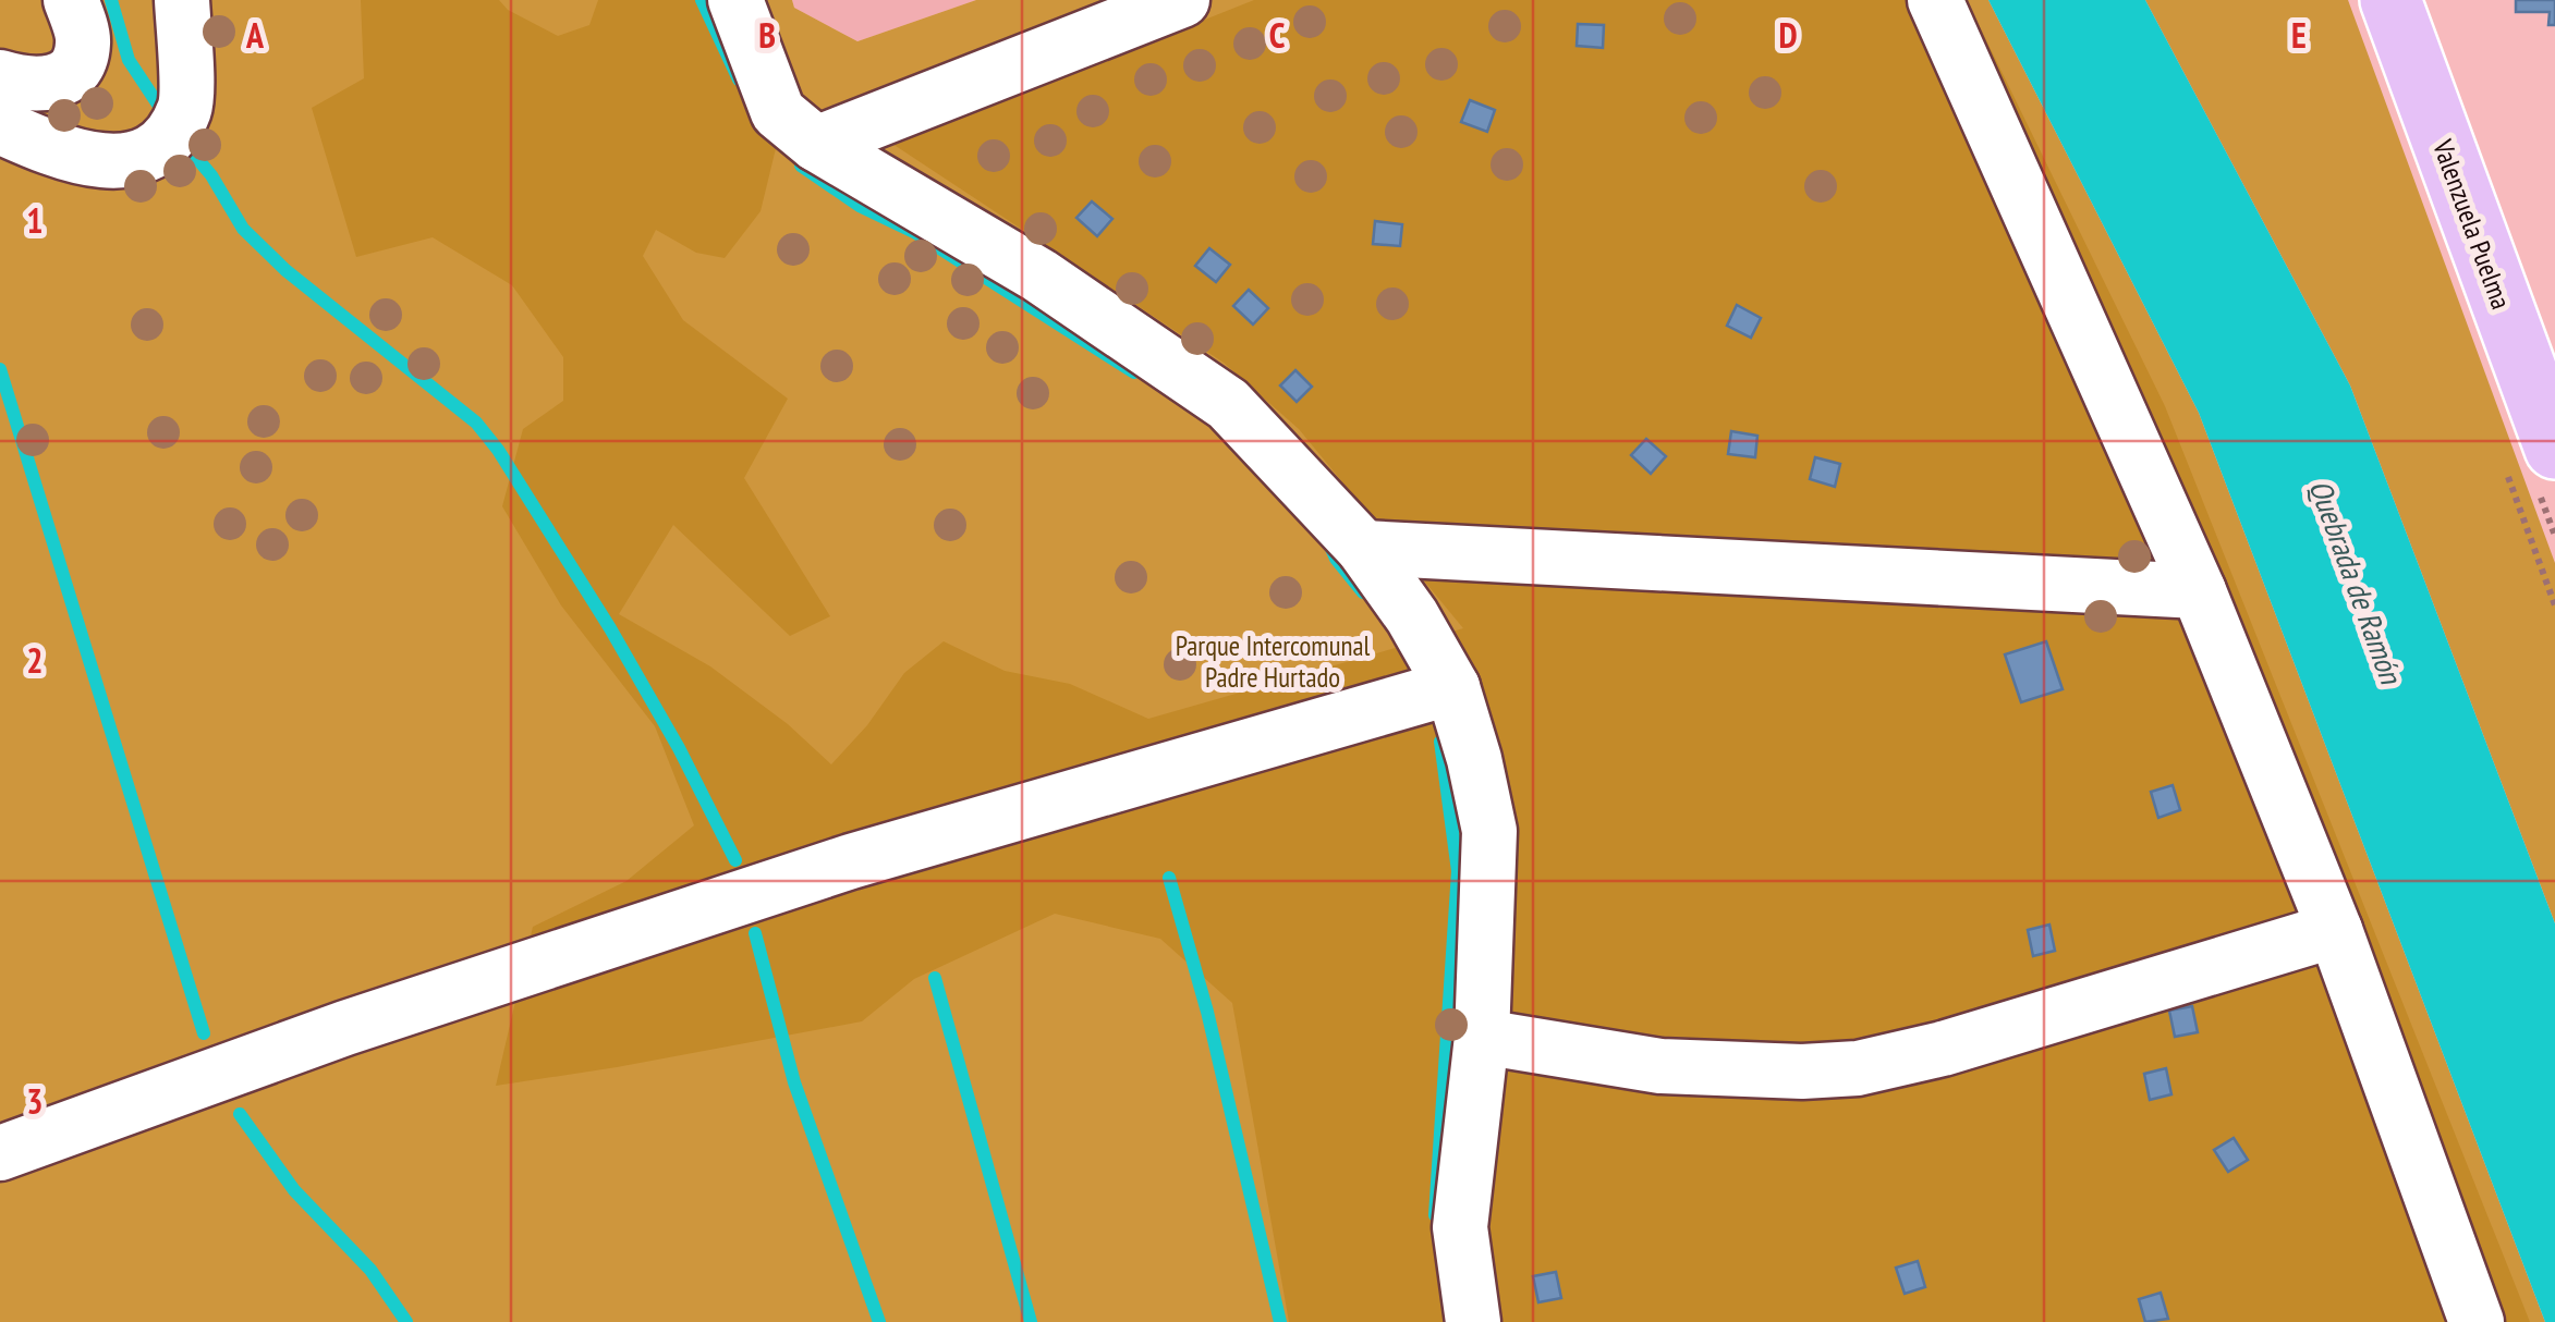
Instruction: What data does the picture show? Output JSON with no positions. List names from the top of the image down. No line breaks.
{"streets":{"main road":["Valenzuela Puelma"]},"water":["Quebrada de Ramón"],"parks":["Parque Intercomunal Padre Hurtado"],"grid":{"columns":["A","B","C","D","E"],"rows":["1","2","3"]}}
